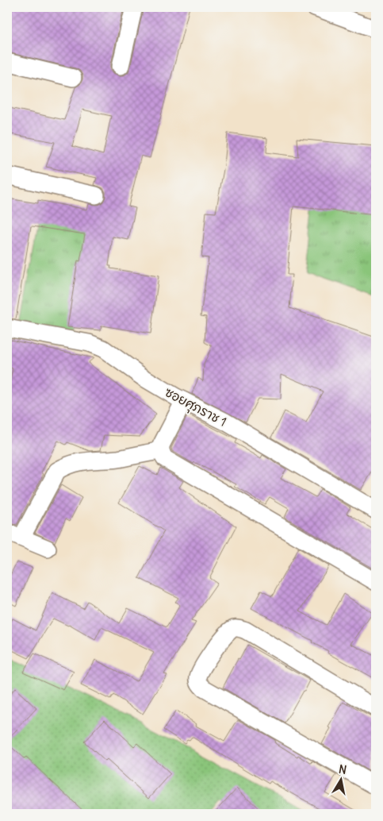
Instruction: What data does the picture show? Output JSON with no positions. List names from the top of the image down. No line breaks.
{"streets":{"street":["ซอยศุภราช 1"]},"north":"top"}
